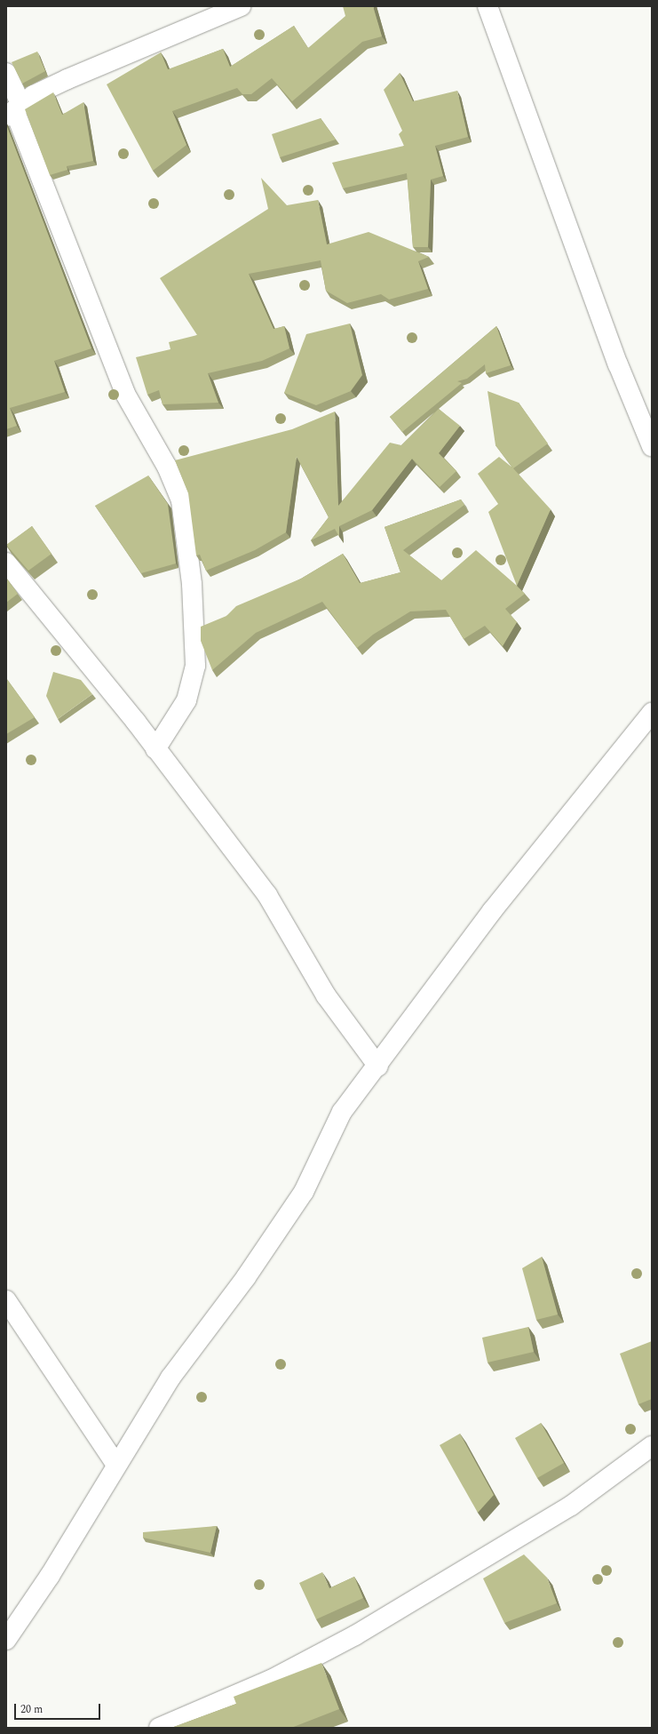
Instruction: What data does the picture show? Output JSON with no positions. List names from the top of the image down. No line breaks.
{"scale_bar":"20 m"}
